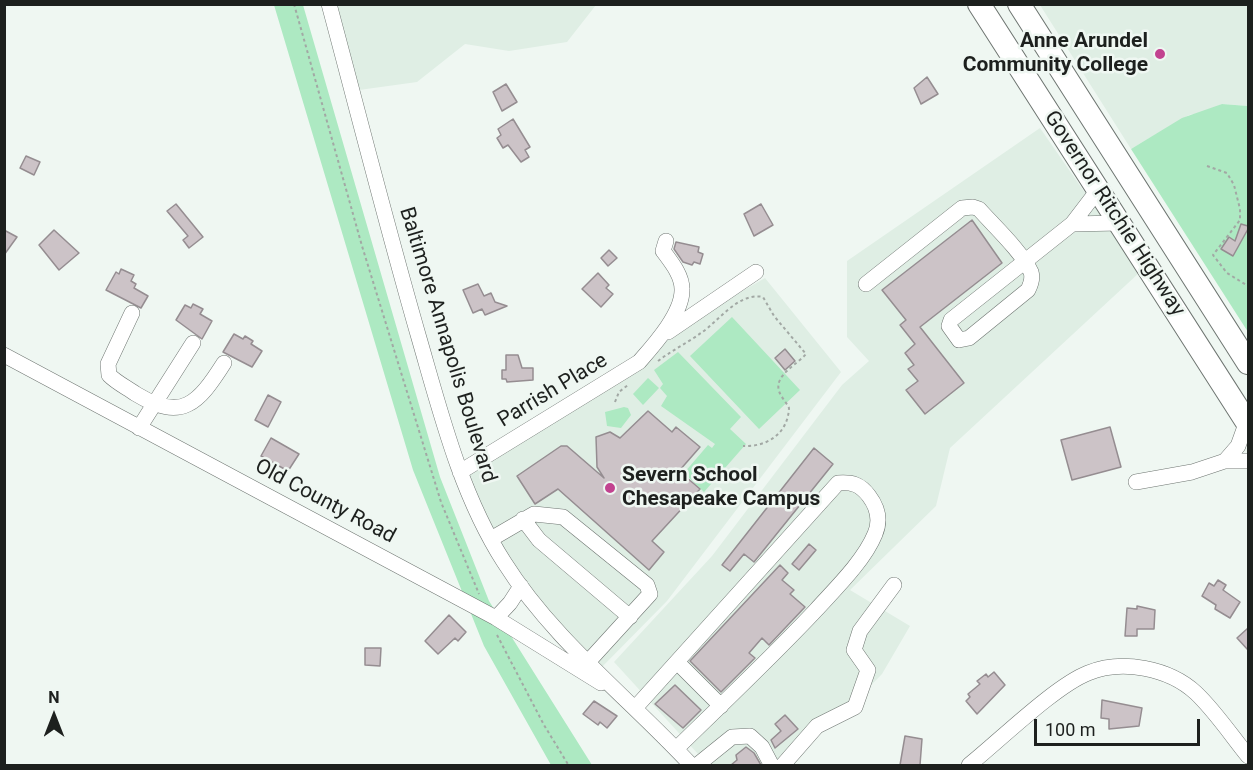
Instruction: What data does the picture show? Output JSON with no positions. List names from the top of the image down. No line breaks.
{"streets":{"highway":["Governor Ritchie Highway"],"street":["Baltimore Annapolis Boulevard","Parrish Place","Old County Road"]},"crossings":[["Baltimore Annapolis Boulevard","Parrish Place"],["Baltimore Annapolis Boulevard","Old County Road"]],"places":["Anne Arundel Community College","Severn School Chesapeake Campus"],"scale_bar":"100 m","north":"top"}
